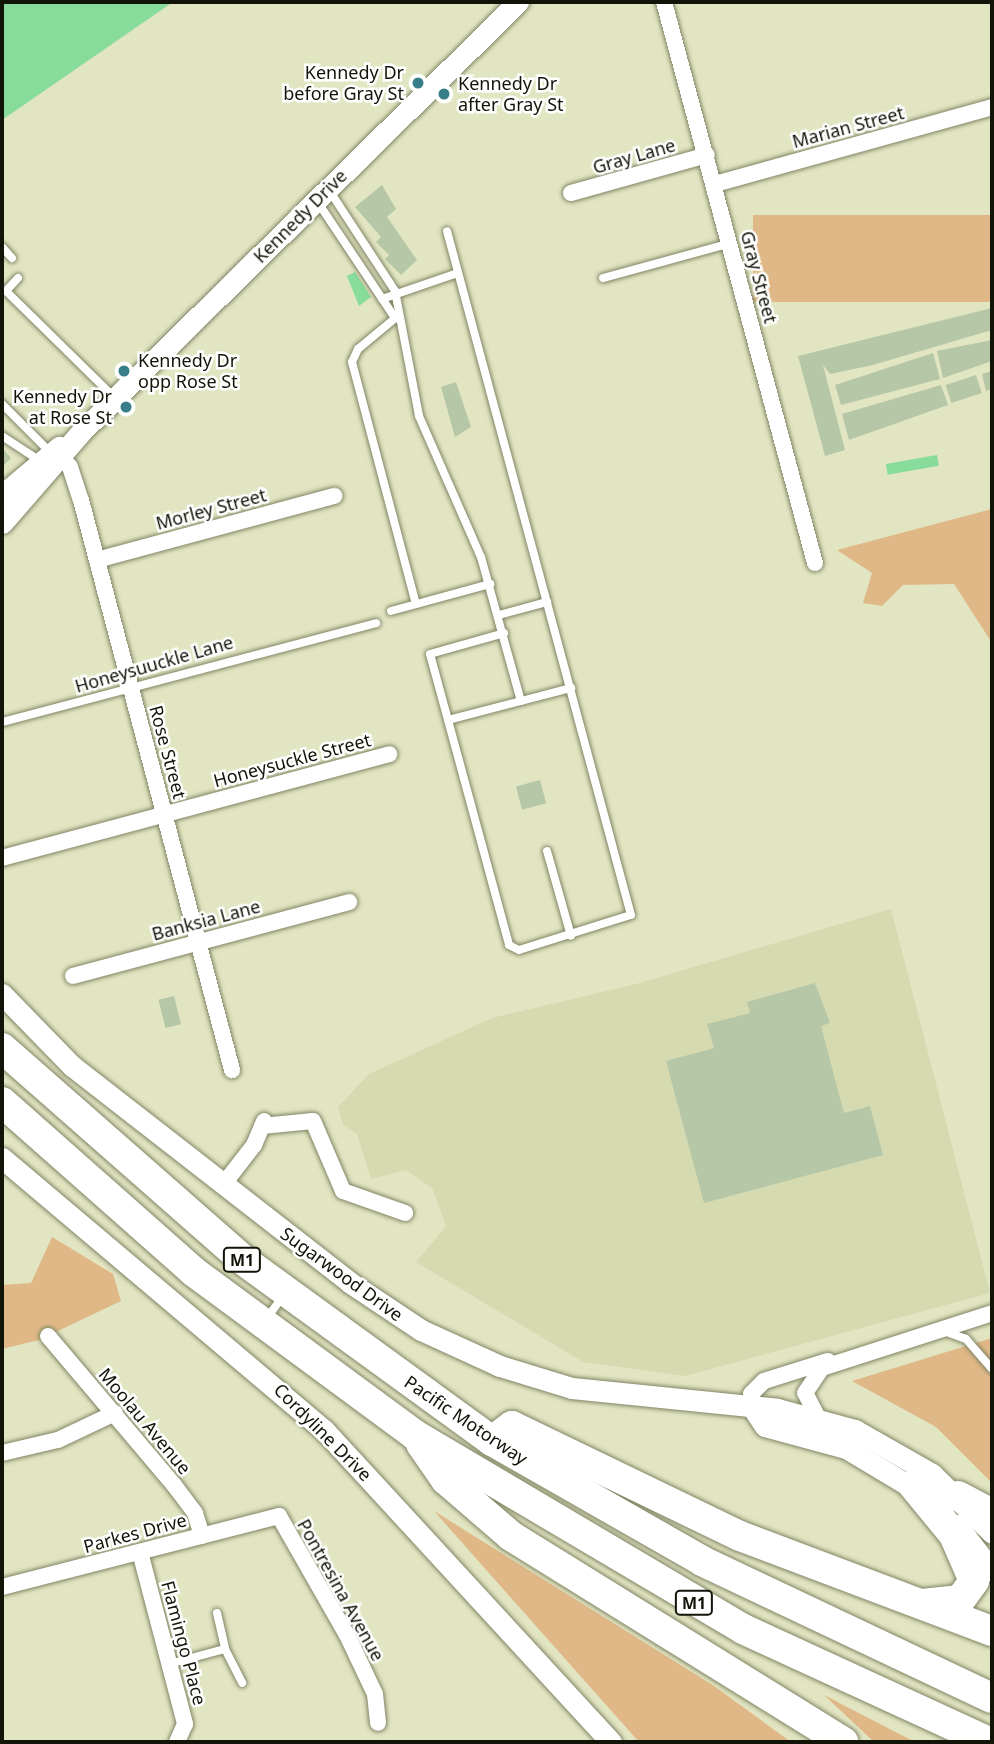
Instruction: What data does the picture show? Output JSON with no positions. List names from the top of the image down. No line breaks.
{"streets":{"highway":["M1","Pacific Motorway"],"street":["Marian Street","Gray Lane","Kennedy Drive","Gray Street","Morley Street","Rose Street","Honeysuckle Street","Banksia Lane","Sugarwood Drive","Moolau Avenue","Cordyline Drive","Parkes Drive","Pontresina Avenue","Flamingo Place"],"lane":["Honeysuuckle Lane"]},"crossings":[["Marian Street","Gray Street"],["Gray Lane","Gray Street"],["Kennedy Drive","Rose Street"],["Morley Street","Rose Street"],["Honeysuuckle Lane","Rose Street"],["Rose Street","Honeysuckle Street"],["Rose Street","Banksia Lane"],["Moolau Avenue","Parkes Drive"],["Parkes Drive","Pontresina Avenue"],["Parkes Drive","Flamingo Place"]],"places":["Kennedy Dr before Gray St","Kennedy Dr after Gray St","Kennedy Dr opp Rose St","Kennedy Dr at Rose St"]}
